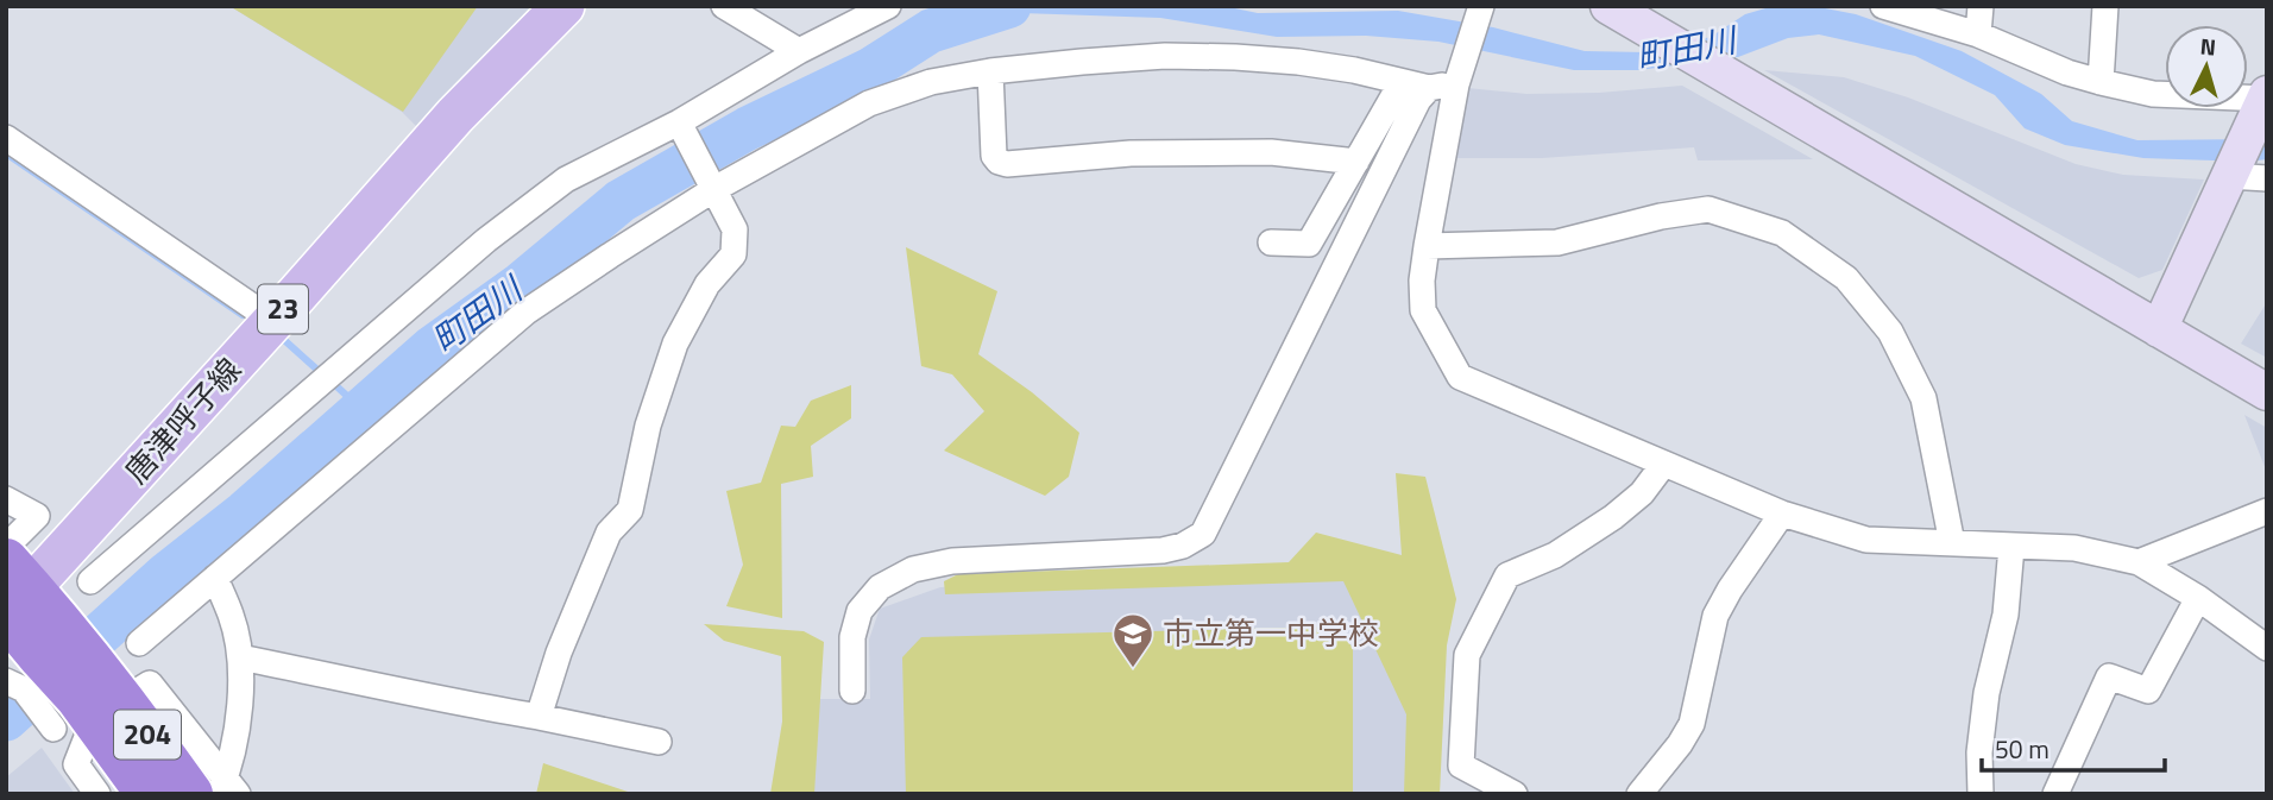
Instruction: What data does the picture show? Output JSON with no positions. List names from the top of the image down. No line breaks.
{"streets":{"highway":["204"],"main road":["23","唐津呼子線"]},"crossings":[["唐津呼子線","204"]],"water":["町田川"],"places":{"school or university":["市立第一中学校"]},"scale_bar":"50 m","north":"top"}
